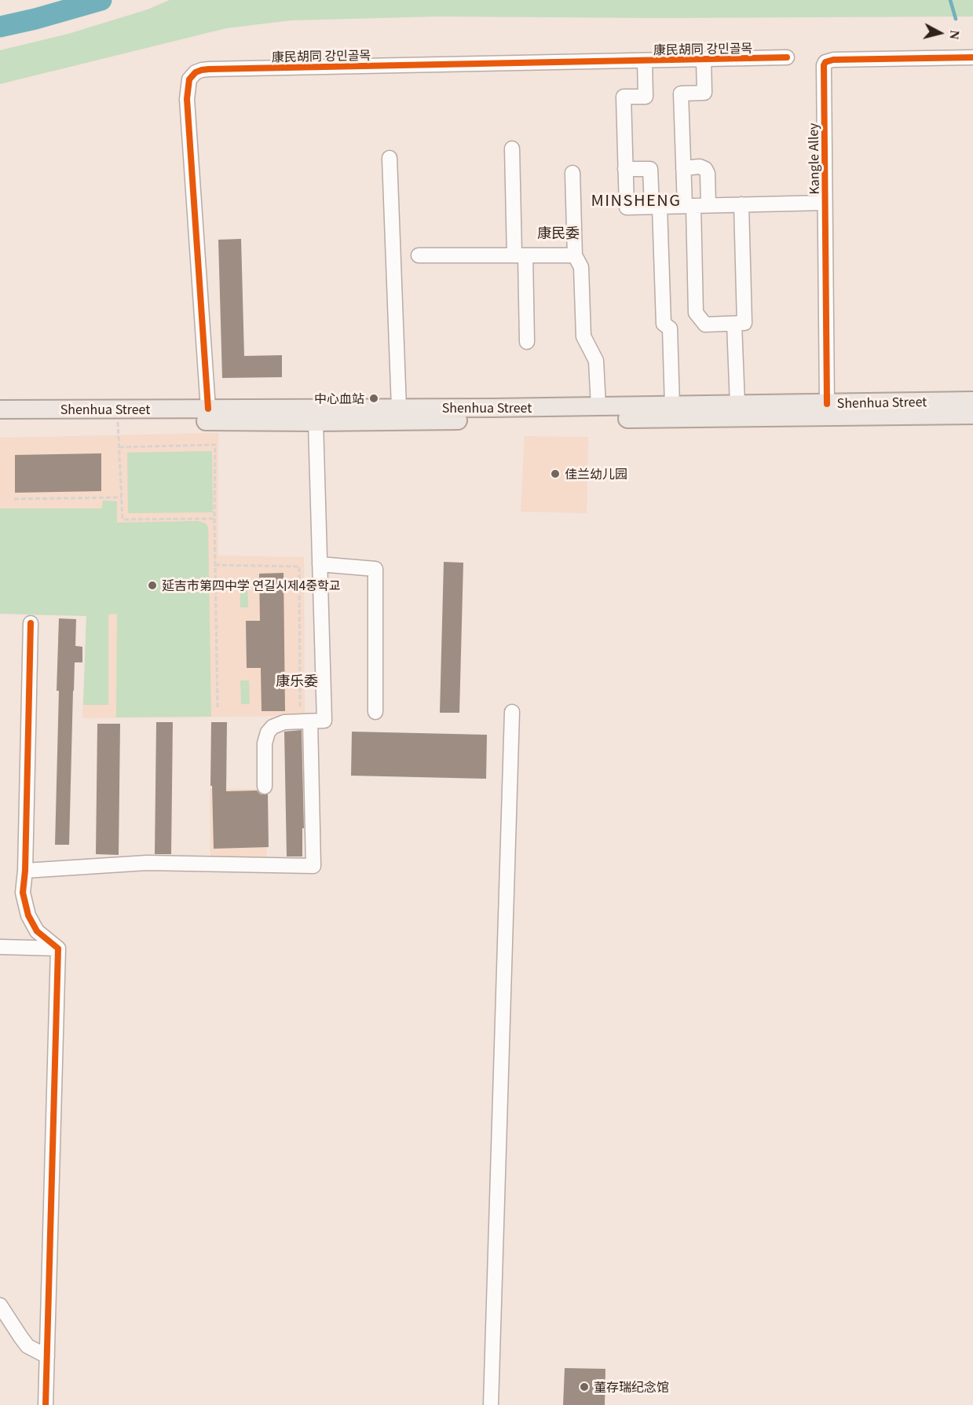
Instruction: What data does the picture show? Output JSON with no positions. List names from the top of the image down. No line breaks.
{"streets":{"main road":["Shenhua Street"],"street":["康民胡同 강민골목","Kangle Alley"]},"crossings":[["康民胡同 강민골목","Shenhua Street"],["Kangle Alley","Shenhua Street"]],"districts":["MINSHENG","康民委","康乐委"],"places":["中心血站","佳兰幼儿园","延吉市第四中学 연길시제4중학교","董存瑞纪念馆"],"north":"right"}
